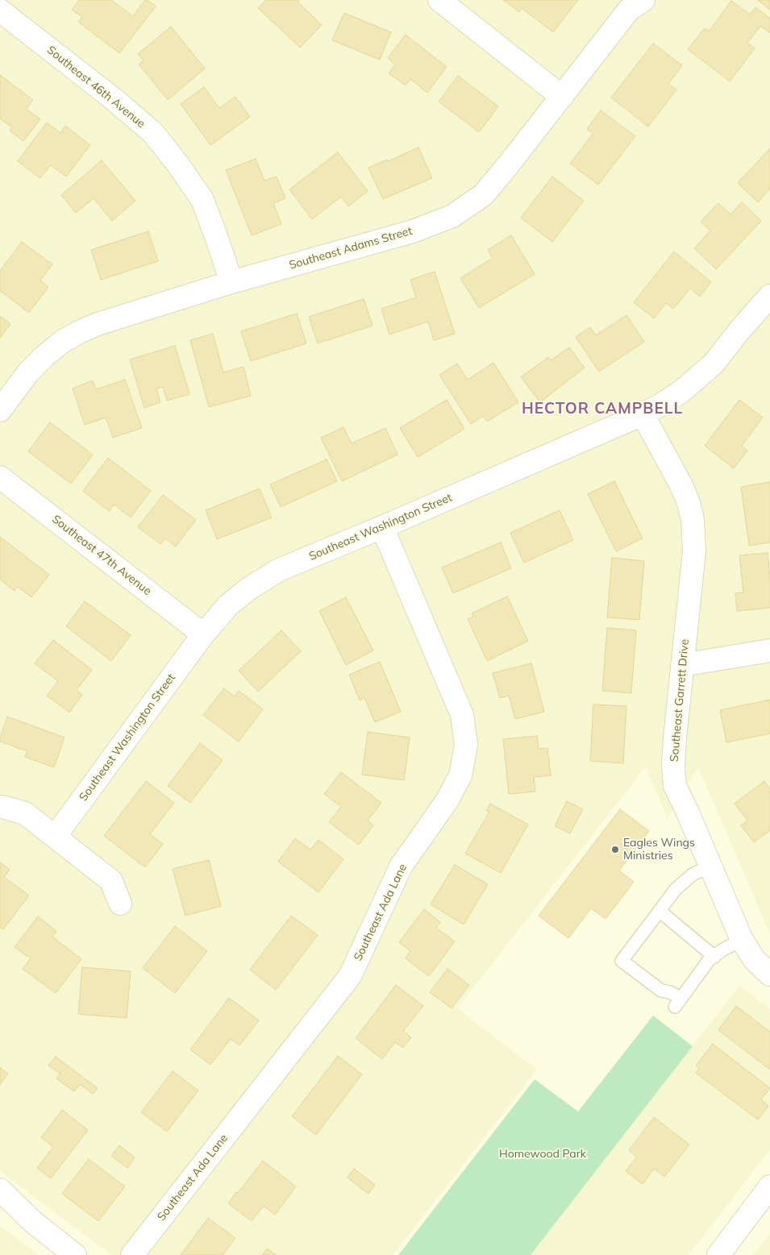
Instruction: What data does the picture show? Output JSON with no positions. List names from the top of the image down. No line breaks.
{"streets":{"street":["Southeast 46th Avenue","Southeast Adams Street","Southeast Washington Street","Southeast 47th Avenue","Southeast Garrett Drive","Southeast Ada Lane"]},"crossings":[["Southeast 46th Avenue","Southeast Adams Street"],["Southeast Washington Street","Southeast 47th Avenue"],["Southeast Washington Street","Southeast Garrett Drive"],["Southeast Washington Street","Southeast Ada Lane"]],"districts":["HECTOR CAMPBELL"],"parks":["Homewood Park"],"places":["Eagles Wings Ministries"]}
